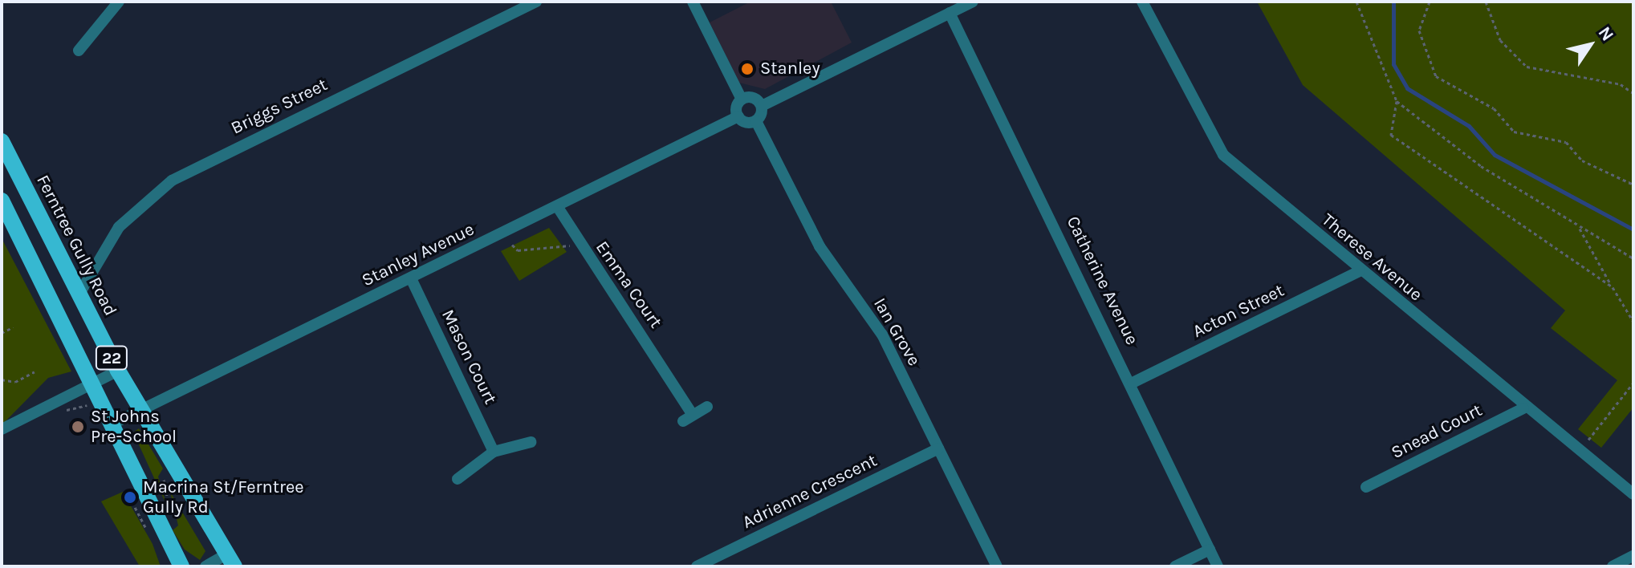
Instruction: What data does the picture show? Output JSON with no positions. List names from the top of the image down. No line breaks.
{"streets":{"main road":["Ferntree Gully Road","22"],"street":["Briggs Street","Stanley Avenue","Therese Avenue","Catherine Avenue","Emma Court","Acton Street","Ian Grove","Mason Court","Snead Court","Adrienne Crescent"]},"crossings":[["Briggs Street","Ferntree Gully Road"],["Ferntree Gully Road","Stanley Avenue"],["Stanley Avenue","Emma Court"],["Stanley Avenue","Mason Court"],["Stanley Avenue","22"],["Therese Avenue","Acton Street"],["Therese Avenue","Snead Court"],["Catherine Avenue","Acton Street"],["Ian Grove","Adrienne Crescent"]],"places":["Stanley","St Johns Pre-School","Macrina St/Ferntree Gully Rd"],"north":"top right"}
